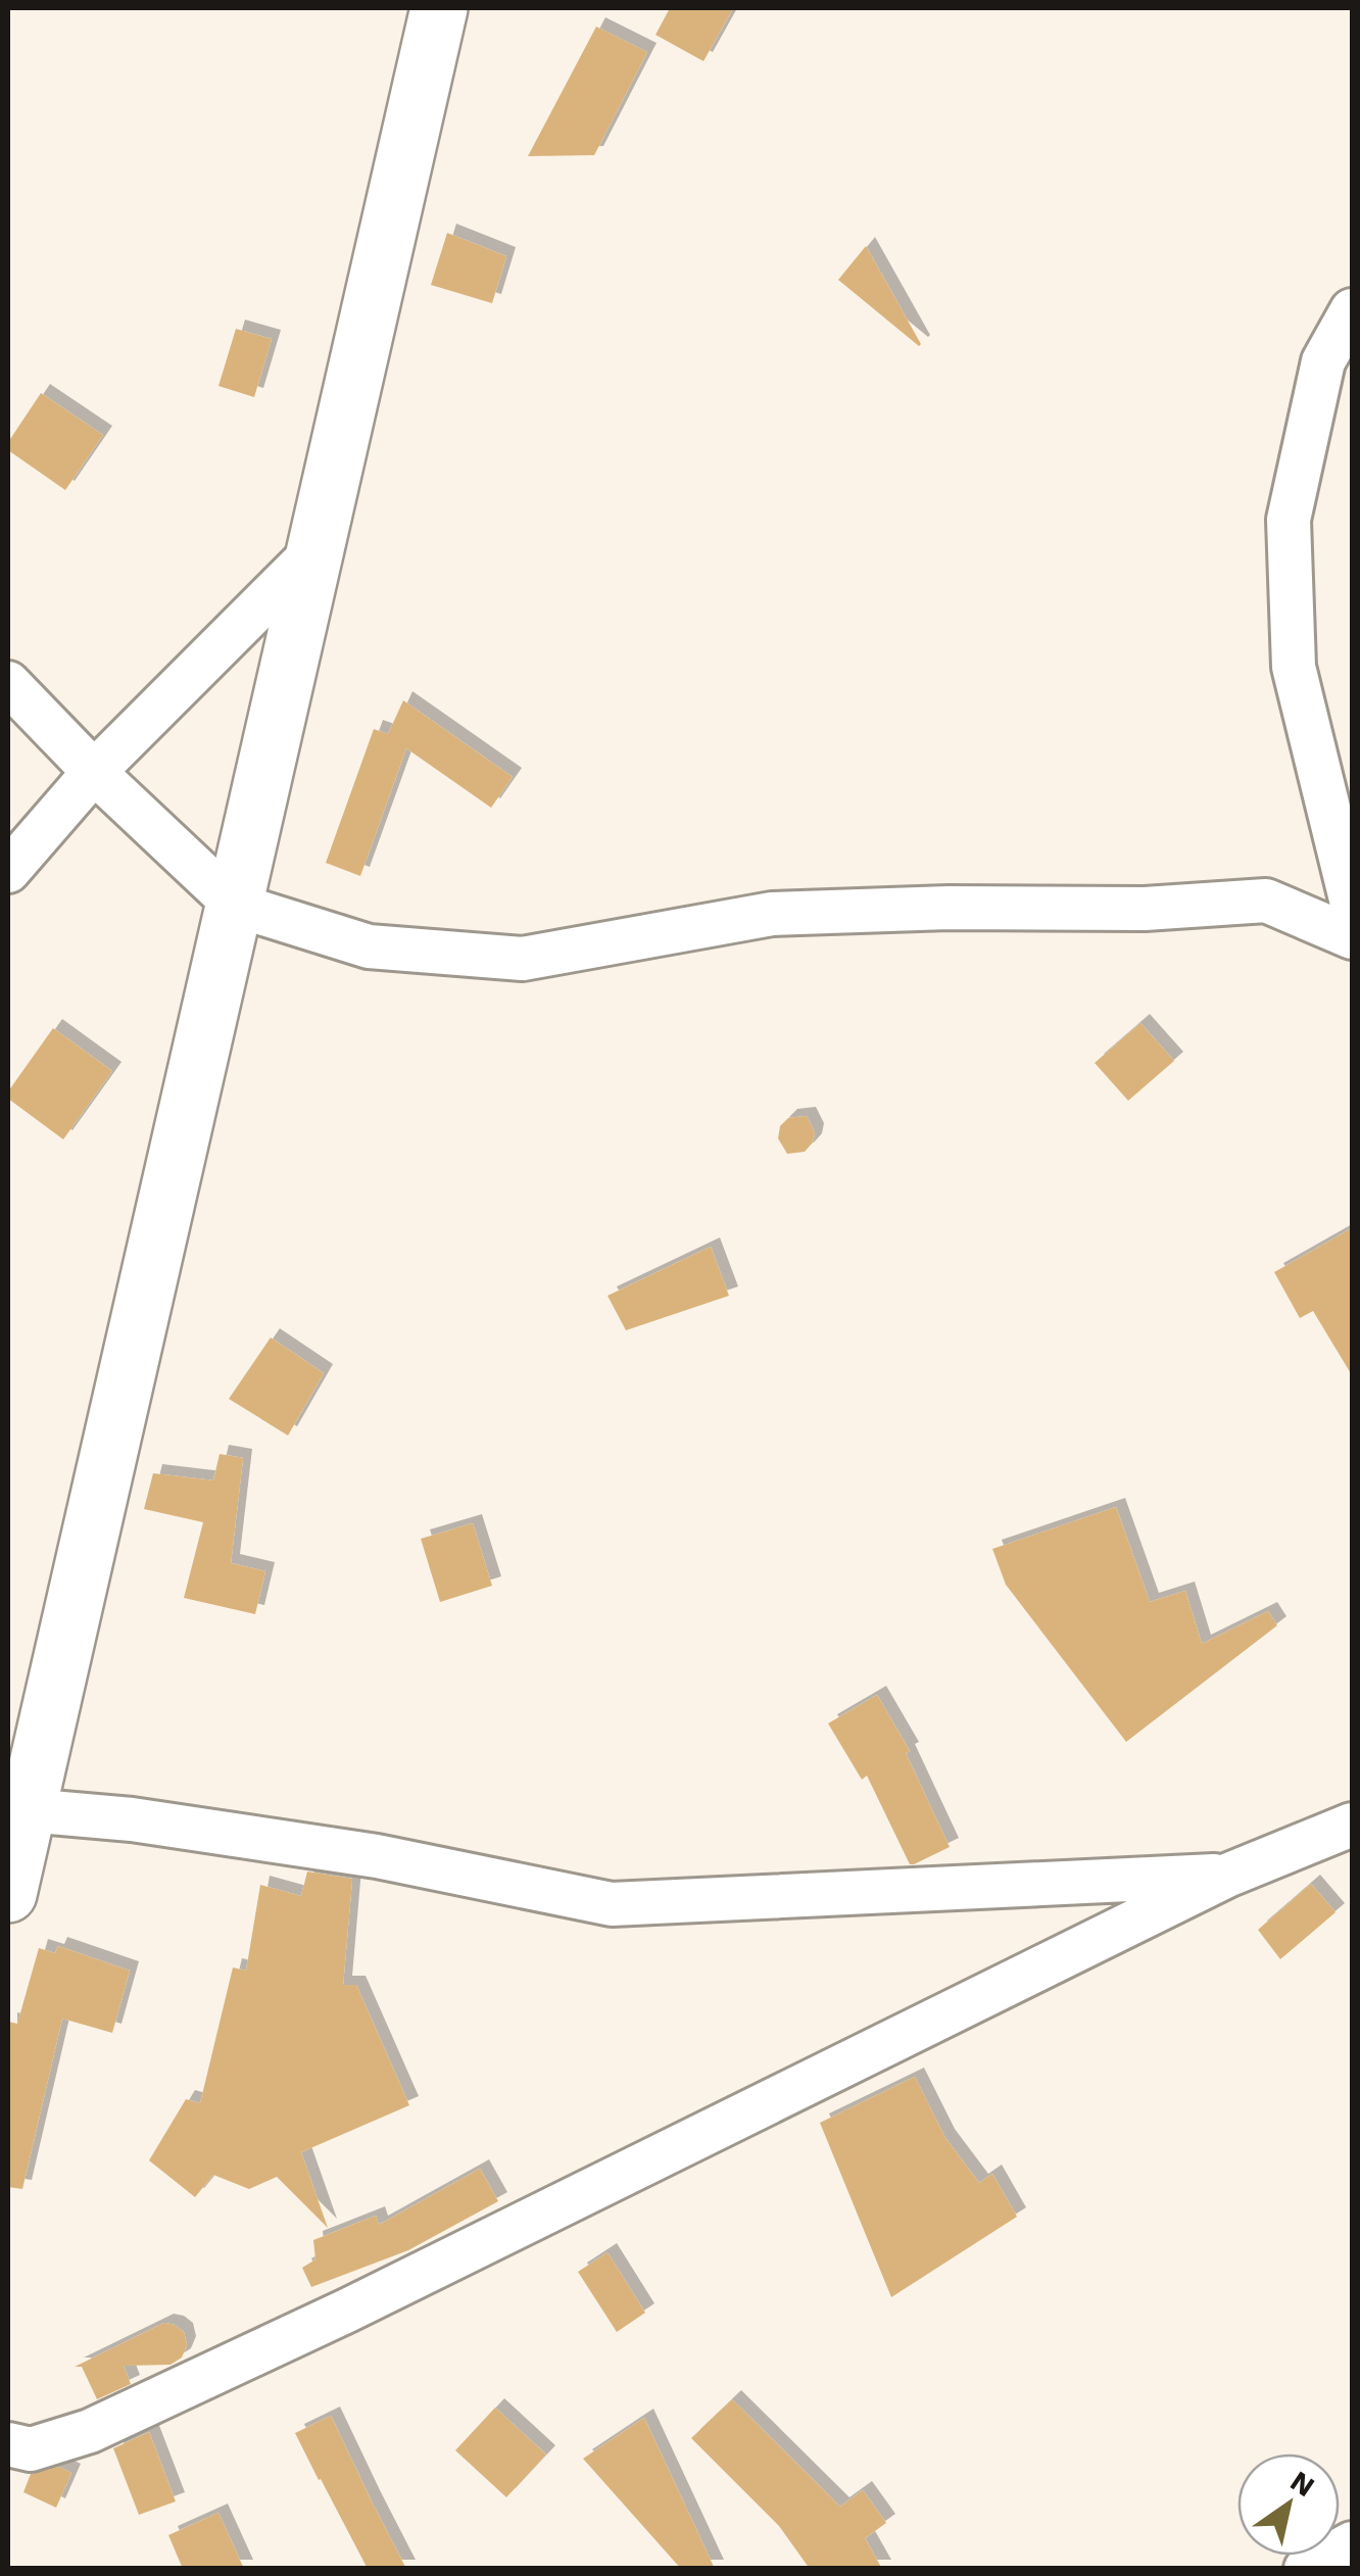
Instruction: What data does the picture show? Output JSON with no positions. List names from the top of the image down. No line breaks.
{"north":"top right"}
